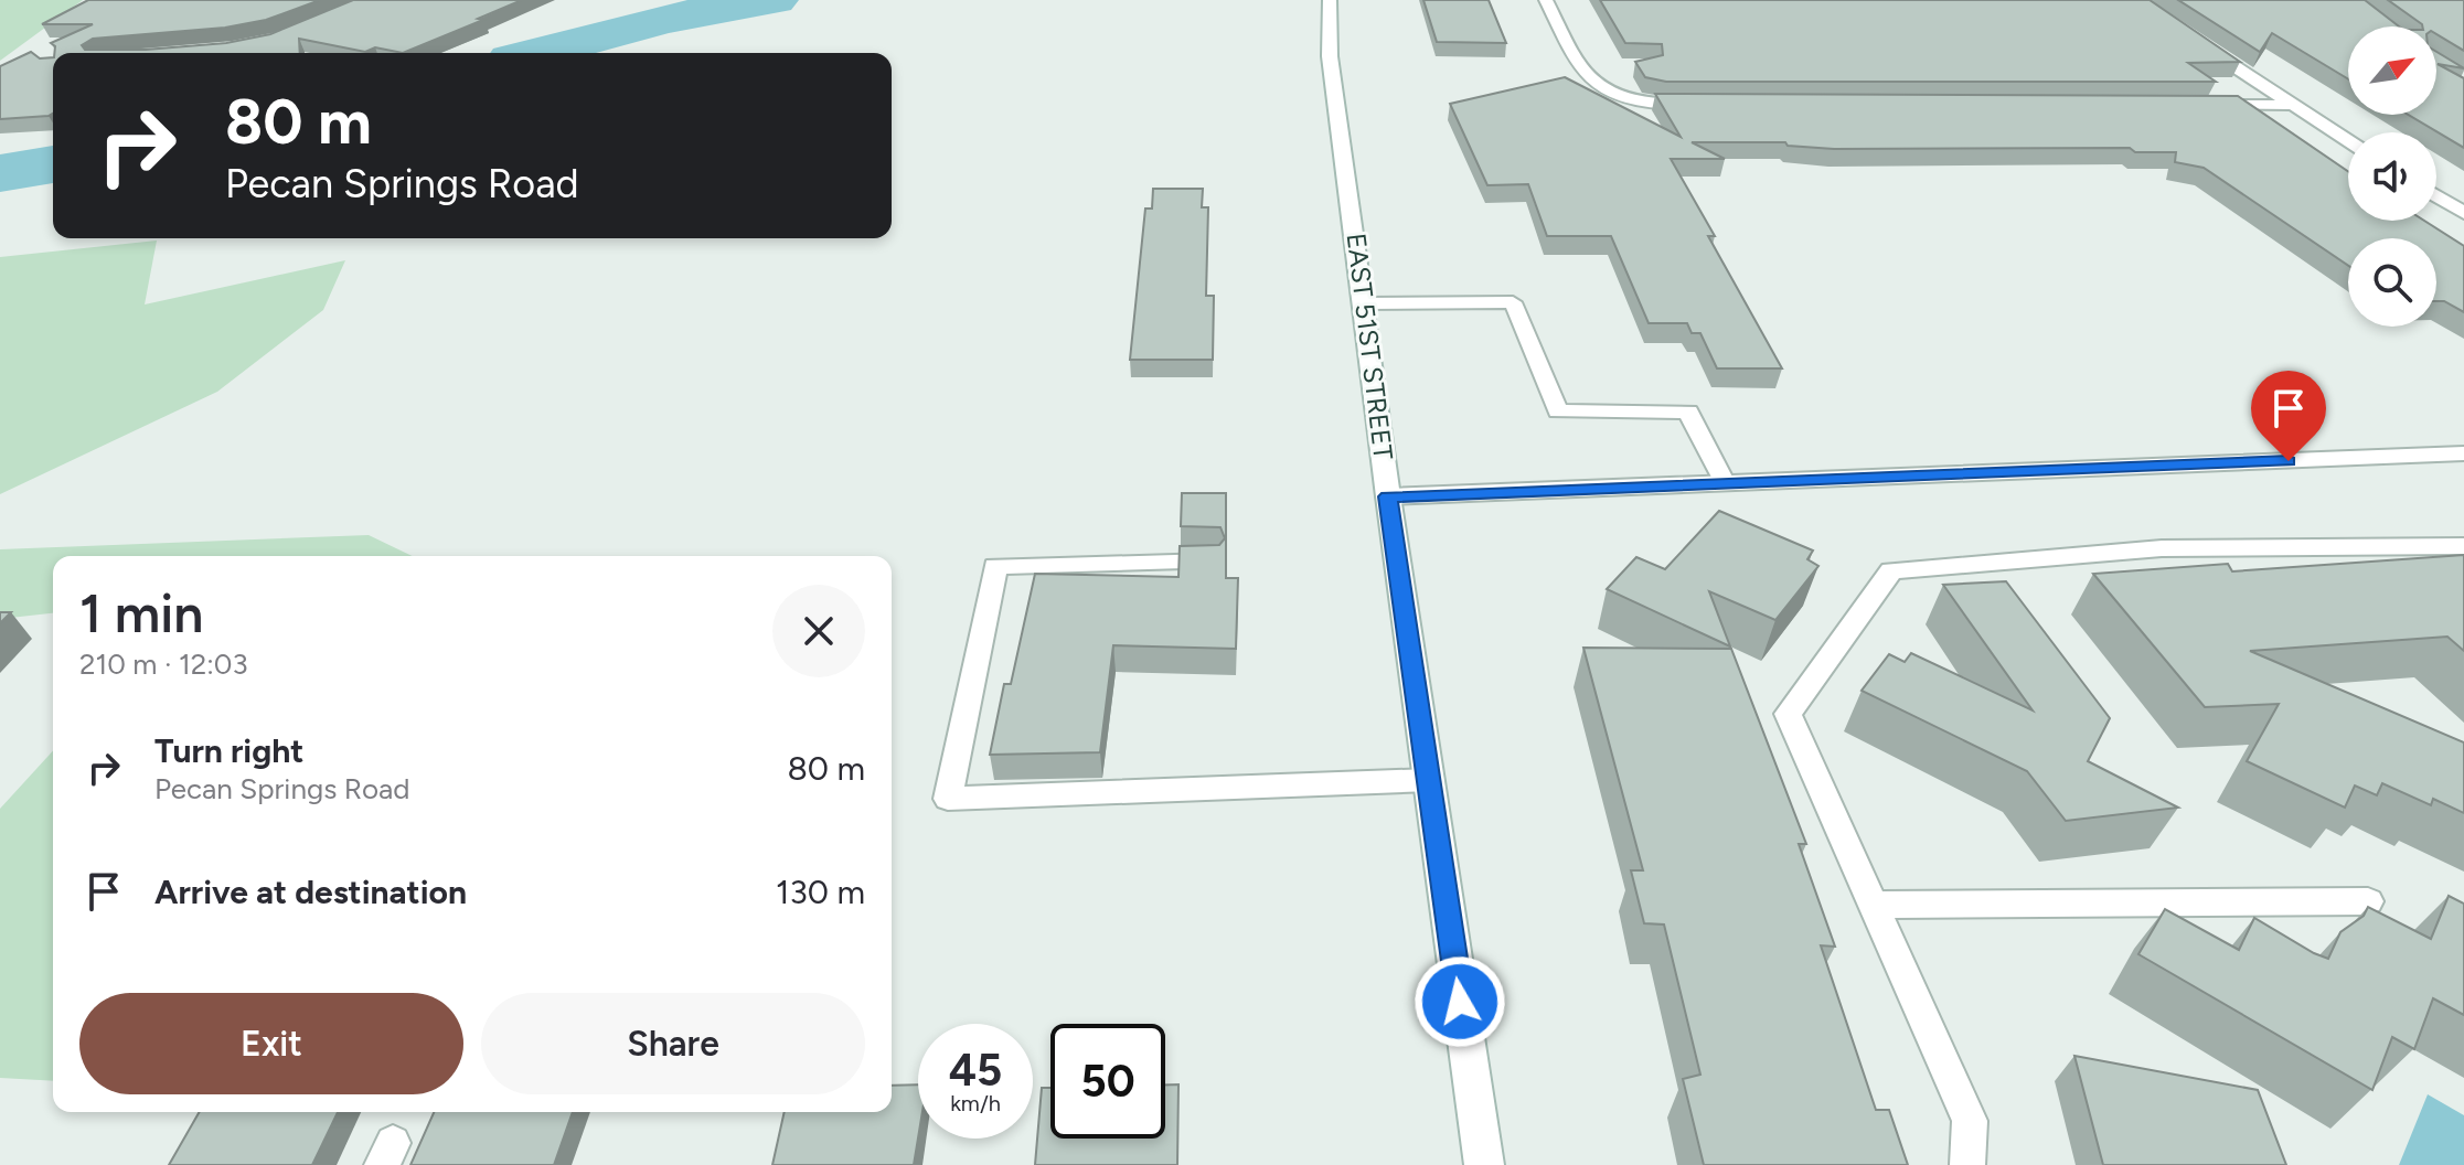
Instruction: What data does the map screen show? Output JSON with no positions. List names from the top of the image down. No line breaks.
{"streets":{"street":["EAST 51ST STREET"]},"north":"top right","page":{"turn":["80 m","Pecan Springs Road"],"heading":["1 min","210 m · 12:03"],"list":[{"name":"Turn right","note":"Pecan Springs Road","value":"80 m"},{"name":"Arrive at destination","value":"130 m"}],"buttons":["Exit","Share"],"speed":"45 km/h","limit":"50"}}
